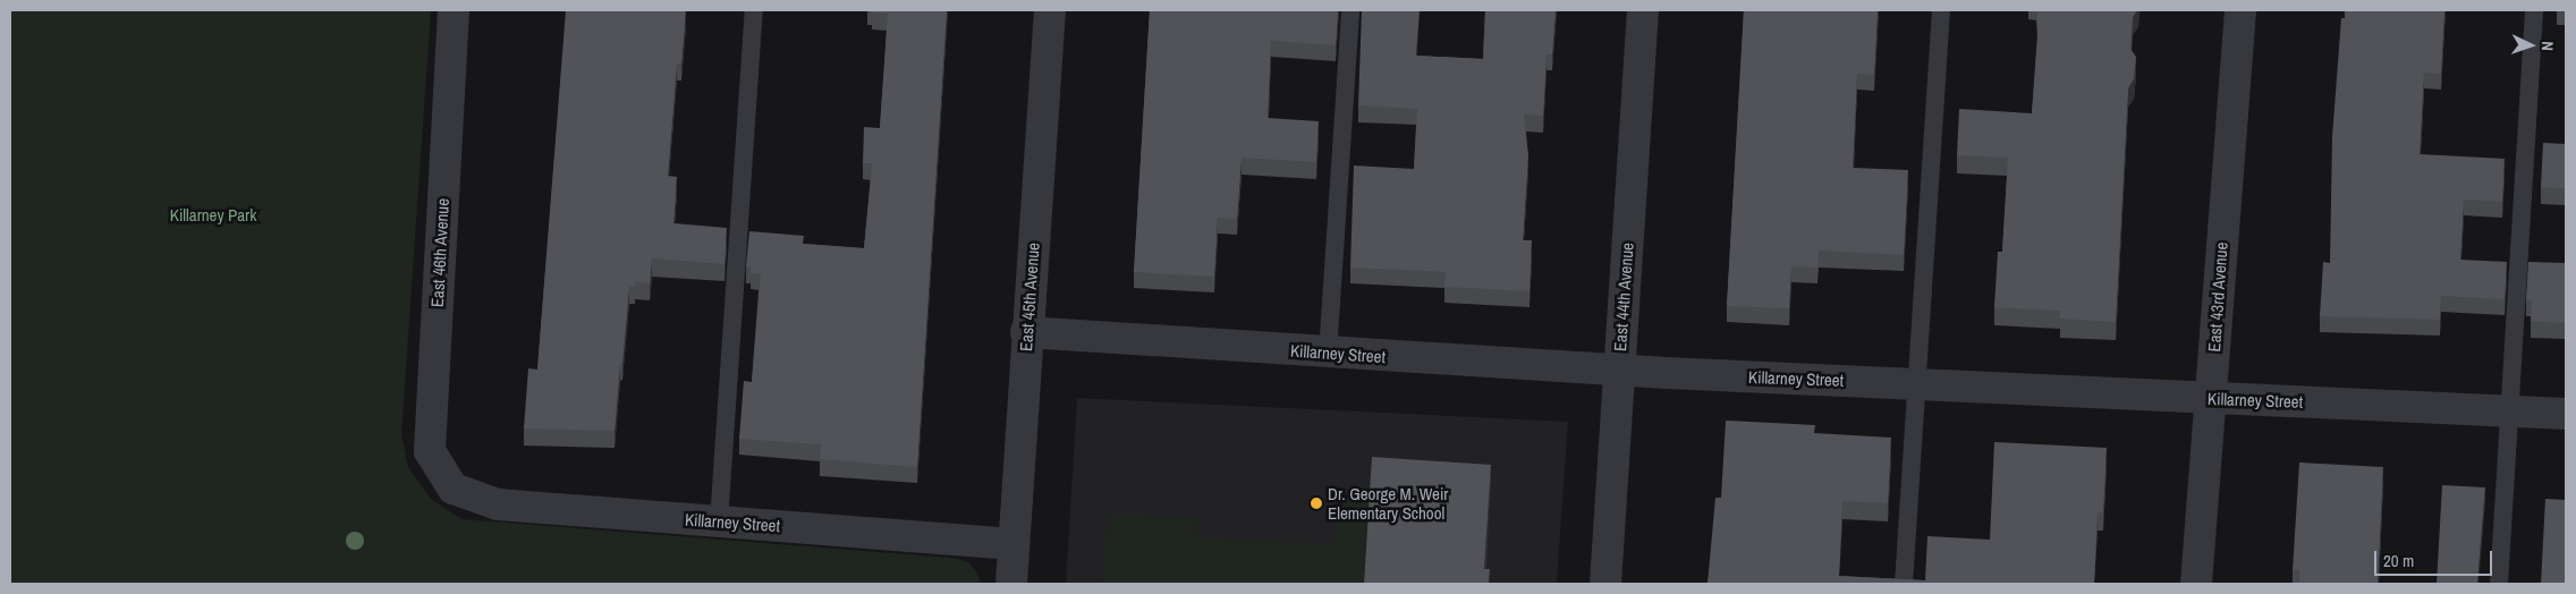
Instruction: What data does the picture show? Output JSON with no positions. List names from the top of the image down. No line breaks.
{"streets":{"street":["East 46th Avenue","East 45th Avenue","East 44th Avenue","East 43rd Avenue","Killarney Street"]},"crossings":[["East 46th Avenue","Killarney Street"],["East 45th Avenue","Killarney Street"],["East 44th Avenue","Killarney Street"],["East 43rd Avenue","Killarney Street"]],"parks":["Killarney Park"],"places":["Dr. George M. Weir Elementary School"],"scale_bar":"20 m","north":"right"}
